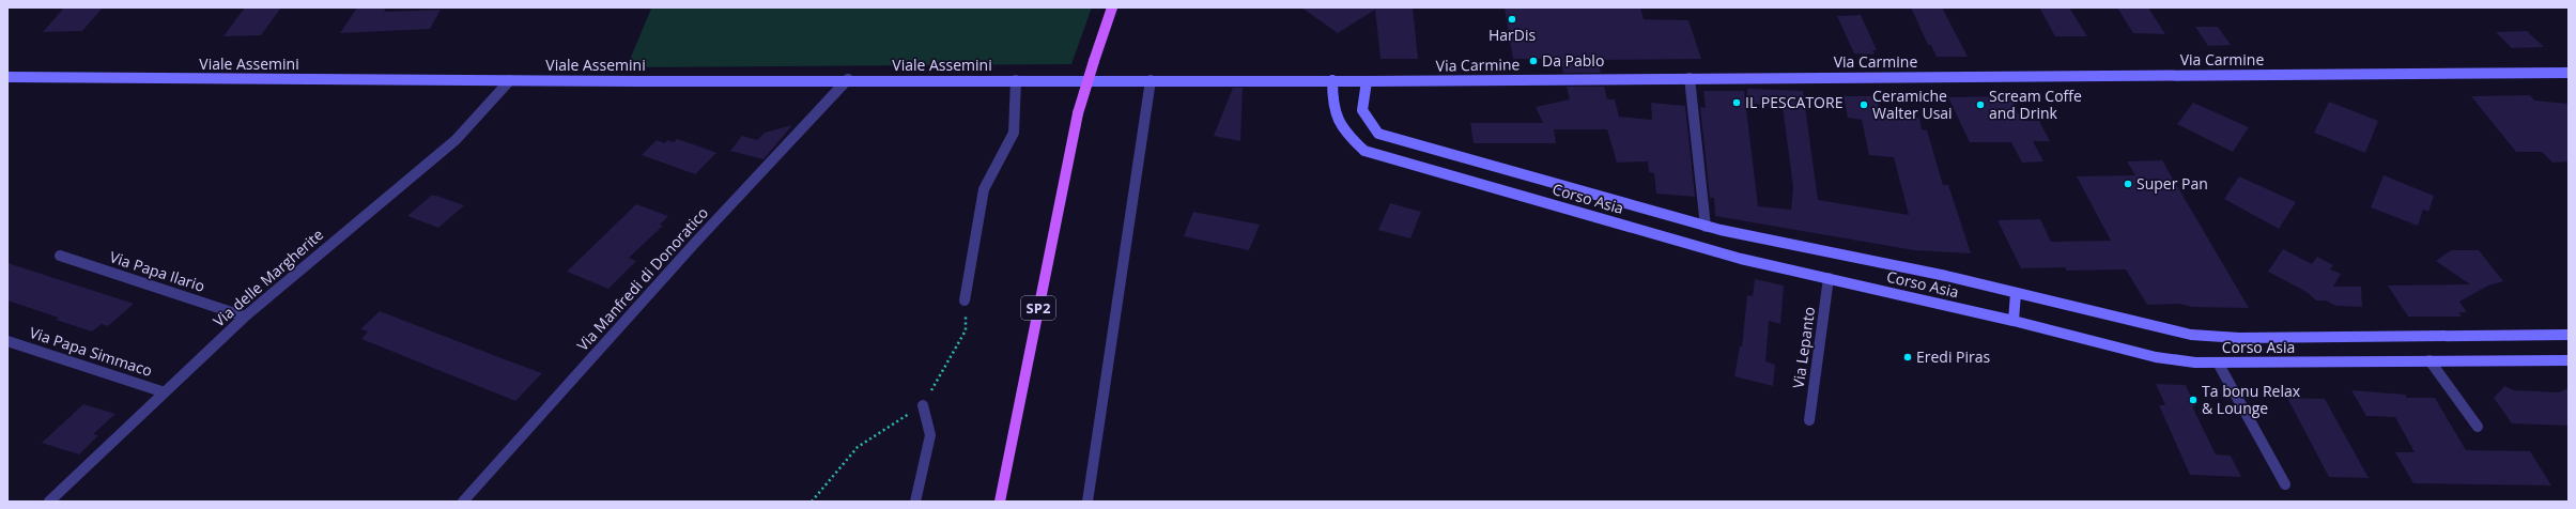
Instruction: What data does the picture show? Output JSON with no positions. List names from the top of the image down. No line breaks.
{"streets":{"main road":["Via Carmine","Viale Assemini","Corso Asia","SP2"],"street":["Via Papa Ilario","Via delle Margherite","Via Manfredi di Donoratico","Via Lepanto","Via Papa Simmaco"]},"crossings":[["Via Carmine","Viale Assemini"],["Via Carmine","Corso Asia"],["Viale Assemini","Via delle Margherite"],["Viale Assemini","Via Manfredi di Donoratico"],["Corso Asia","Via Lepanto"],["Via Papa Ilario","Via delle Margherite"],["Via delle Margherite","Via Papa Simmaco"]],"places":["HarDis","Da Pablo","IL PESCATORE","Ceramiche Walter Usai","Scream Coffe and Drink","Super Pan","Eredi Piras","Ta bonu Relax & Lounge"]}
